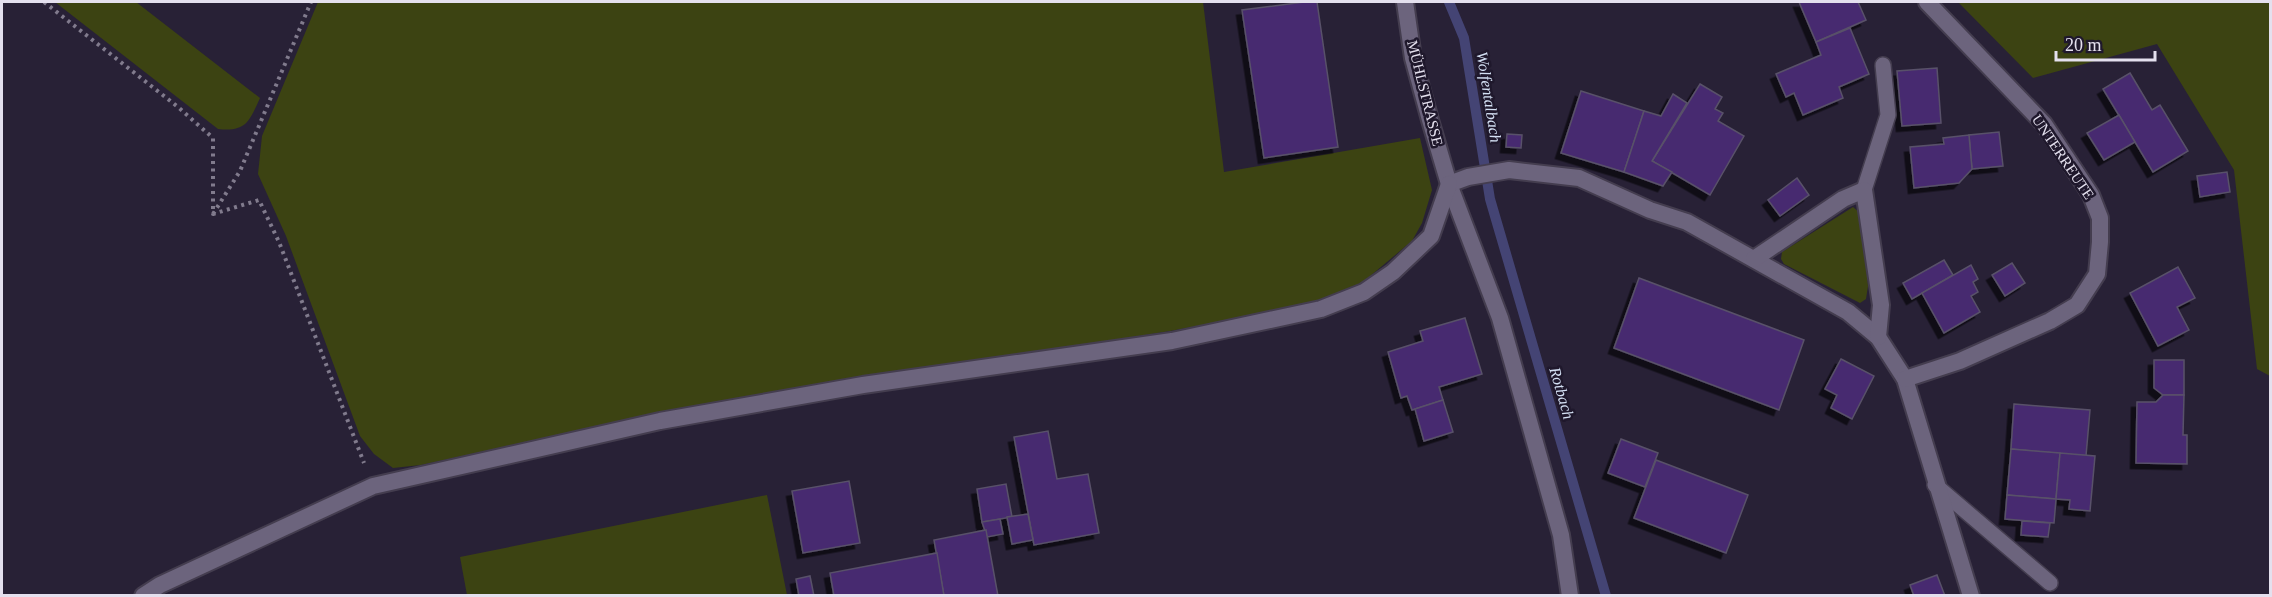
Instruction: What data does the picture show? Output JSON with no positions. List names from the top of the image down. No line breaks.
{"streets":{"street":["MÜHLSTRASSE","UNTERREUTE"]},"water":["Wolfentalbach","Rotbach"],"scale_bar":"20 m"}
